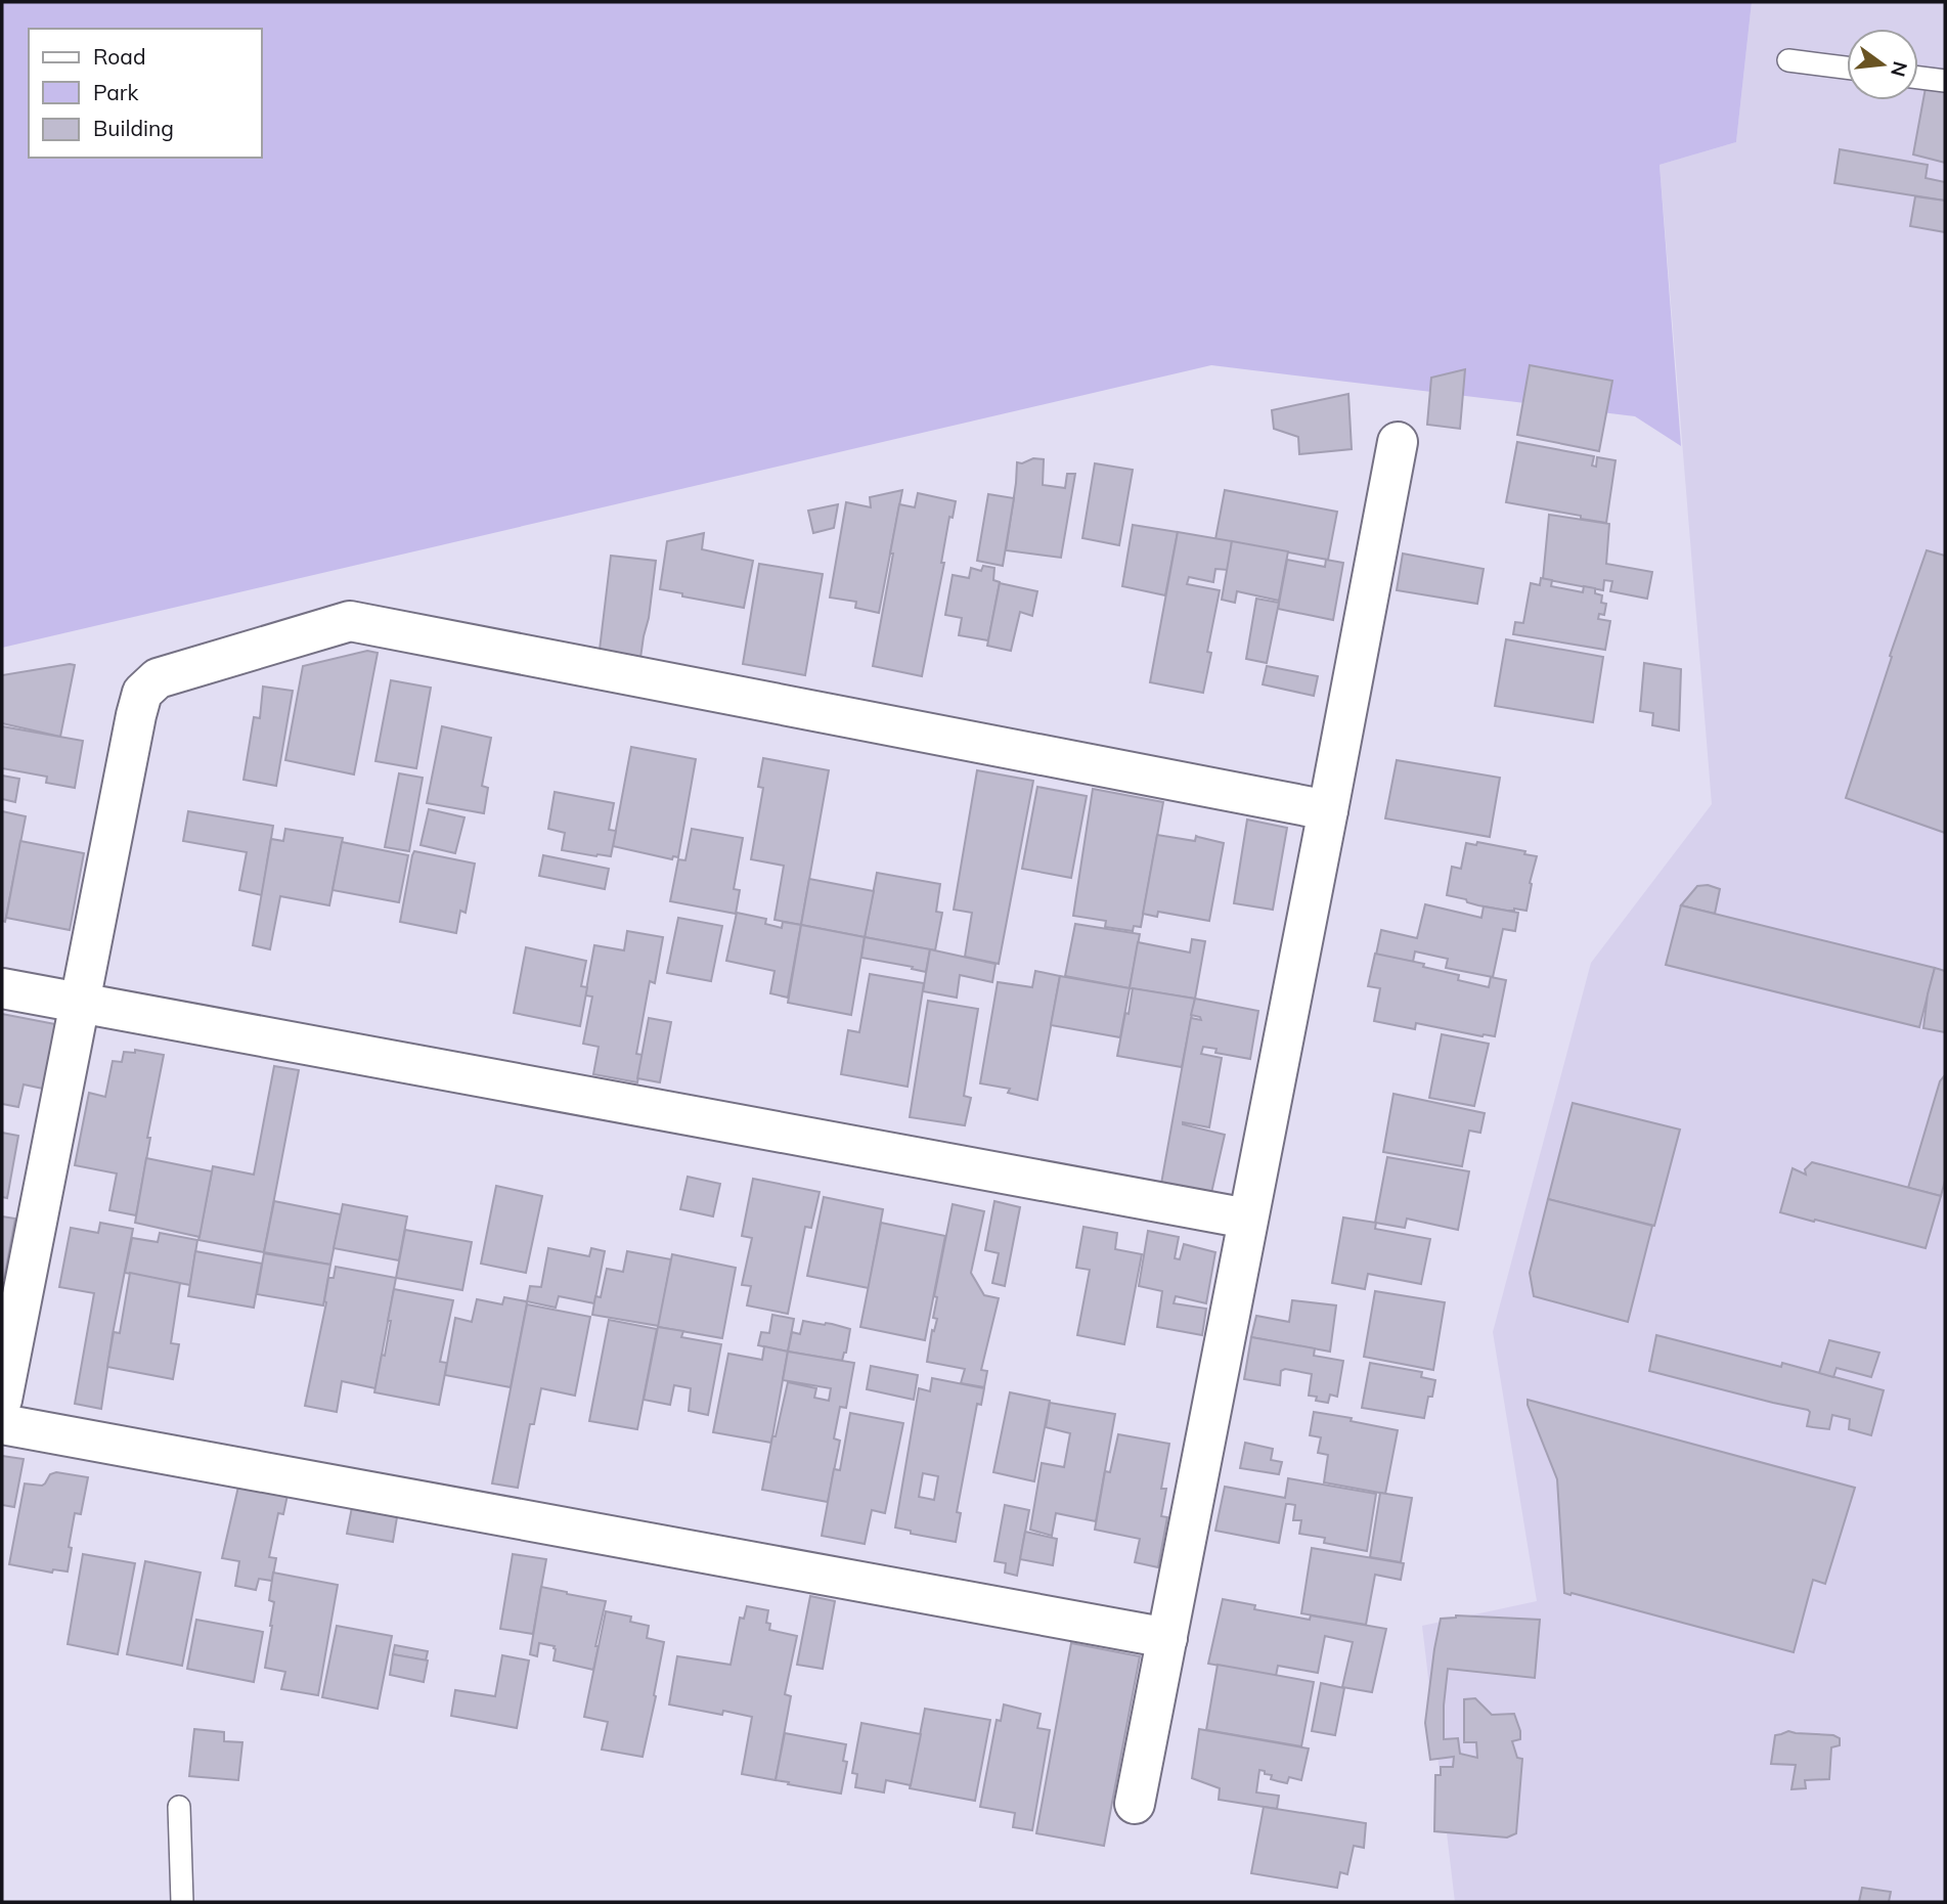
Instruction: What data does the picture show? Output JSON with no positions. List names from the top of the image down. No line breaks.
{"legend":["Road","Park","Building"],"north":"right"}
